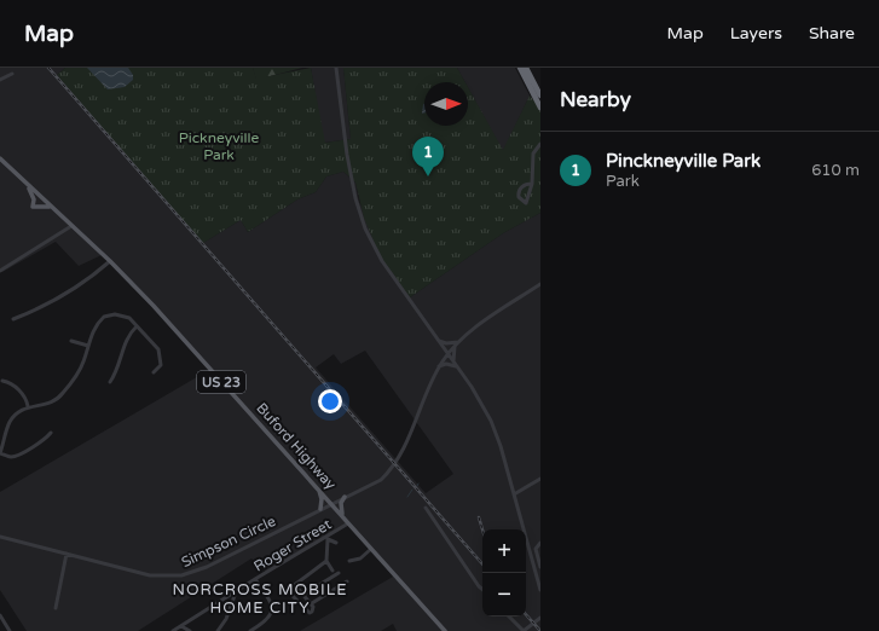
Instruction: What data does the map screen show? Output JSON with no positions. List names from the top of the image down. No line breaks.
{"streets":{"main road":["US 23","Buford Highway"],"street":["Simpson Circle","Roger Street"]},"crossings":[["Buford Highway","Simpson Circle"],["Buford Highway","Roger Street"]],"districts":["NORCROSS MOBILE HOME CITY"],"parks":["Pickneyville Park"],"north":"right","page":{"header":"Map","nav":["Map","Layers","Share"],"heading":"Nearby","list":[{"mark":"1","name":"Pinckneyville Park","note":"Park","value":"610 m"}],"pins":"1","map_buttons":["+","−"]}}
